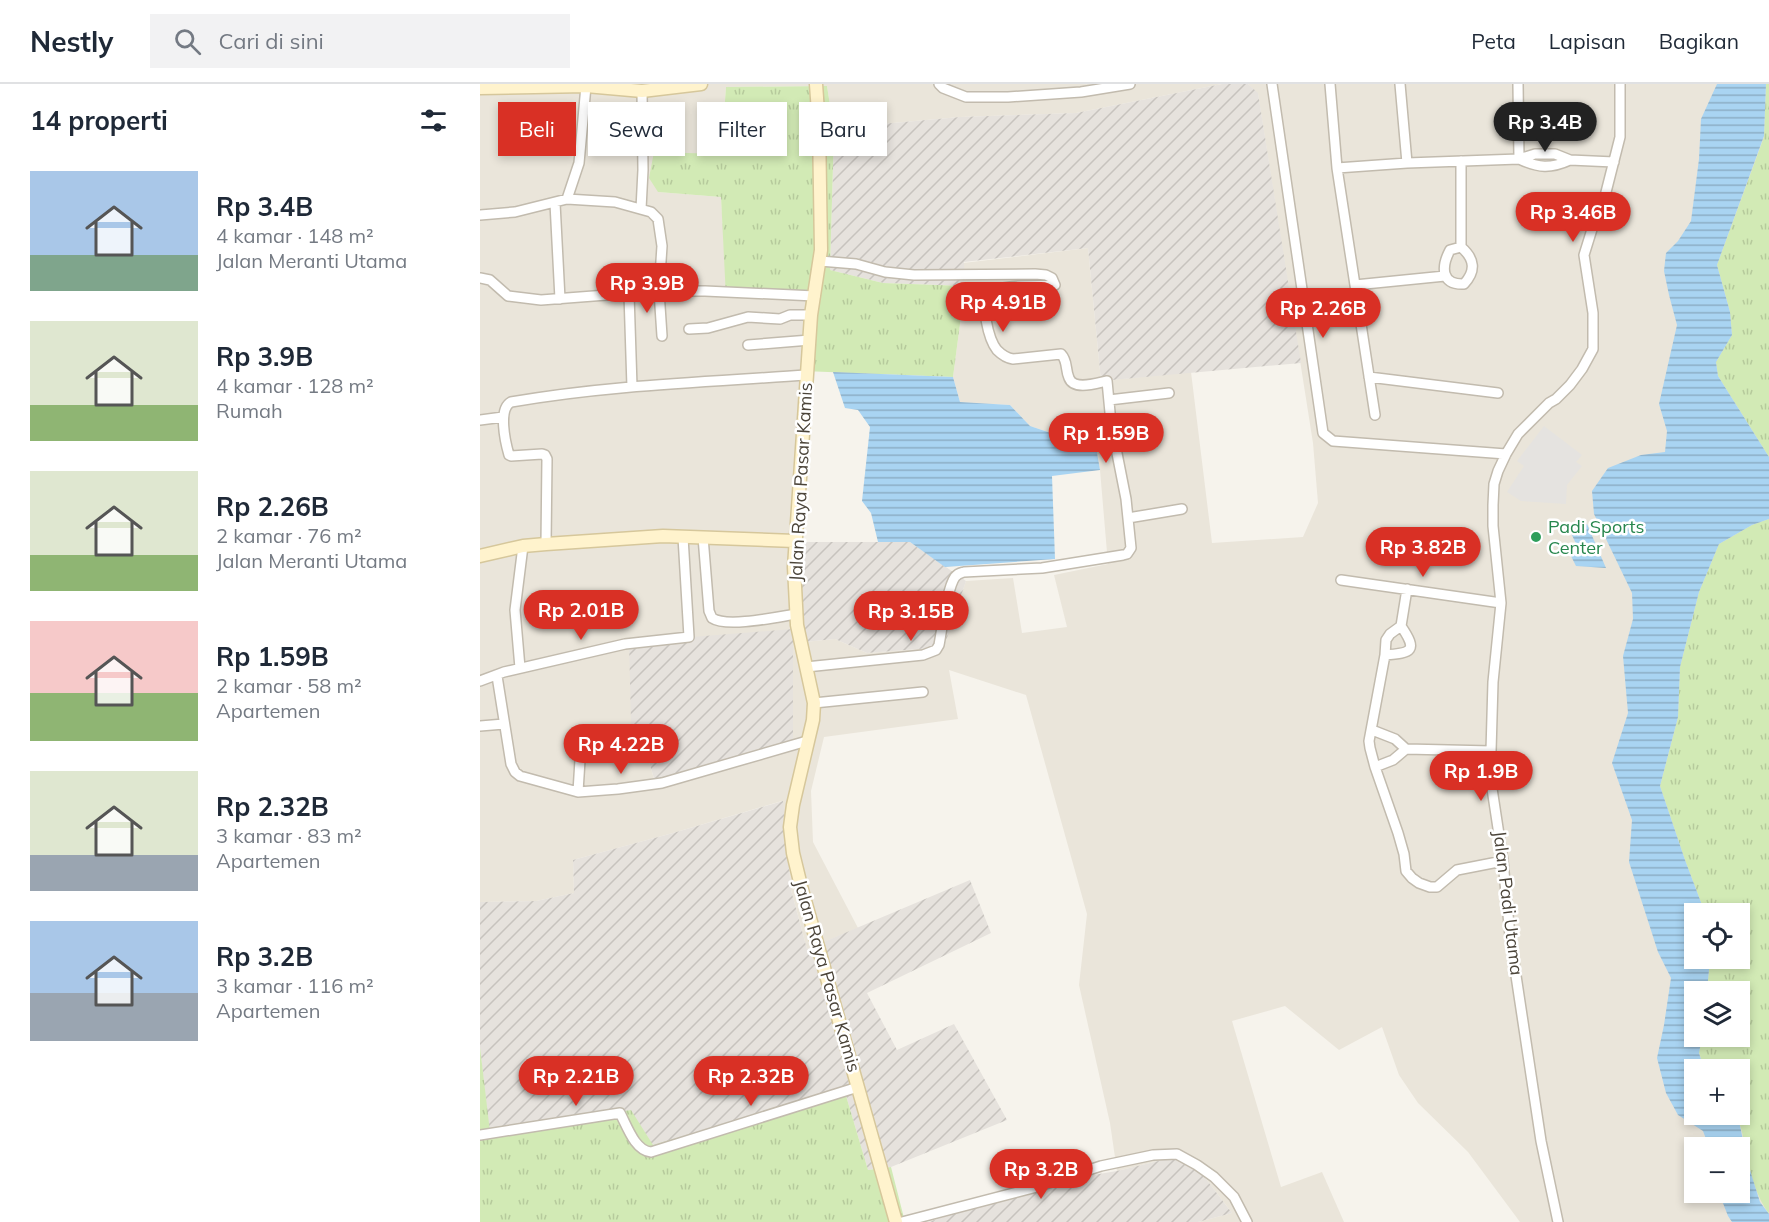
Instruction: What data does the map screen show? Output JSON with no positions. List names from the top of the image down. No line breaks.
{"streets":{"main road":["Jalan Raya Pasar Kamis"],"street":["Jalan Padi Utama"]},"places":["Padi Sports Center"],"page":{"header":"Nestly","search":"Cari di sini","nav":["Peta","Lapisan","Bagikan"],"heading":"14 properti","price":["Rp 3.4B","Rp 3.46B","Rp 3.9B","Rp 4.91B","Rp 2.26B","Rp 1.59B","Rp 3.82B","Rp 2.01B","Rp 3.15B","Rp 4.22B","Rp 1.9B","Rp 2.21B","Rp 2.32B","Rp 3.2B"],"chip":["Beli","Sewa","Filter","Baru"],"list":[{"name":"Rp 3.4B","note":"4 kamar · 148 m² · Jalan Meranti Utama"},{"name":"Rp 3.9B","note":"4 kamar · 128 m² · Rumah"},{"name":"Rp 2.26B","note":"2 kamar · 76 m² · Jalan Meranti Utama"},{"name":"Rp 1.59B","note":"2 kamar · 58 m² · Apartemen"},{"name":"Rp 2.32B","note":"3 kamar · 83 m² · Apartemen"},{"name":"Rp 3.2B","note":"3 kamar · 116 m² · Apartemen"}],"map_buttons":["+","−"]}}
